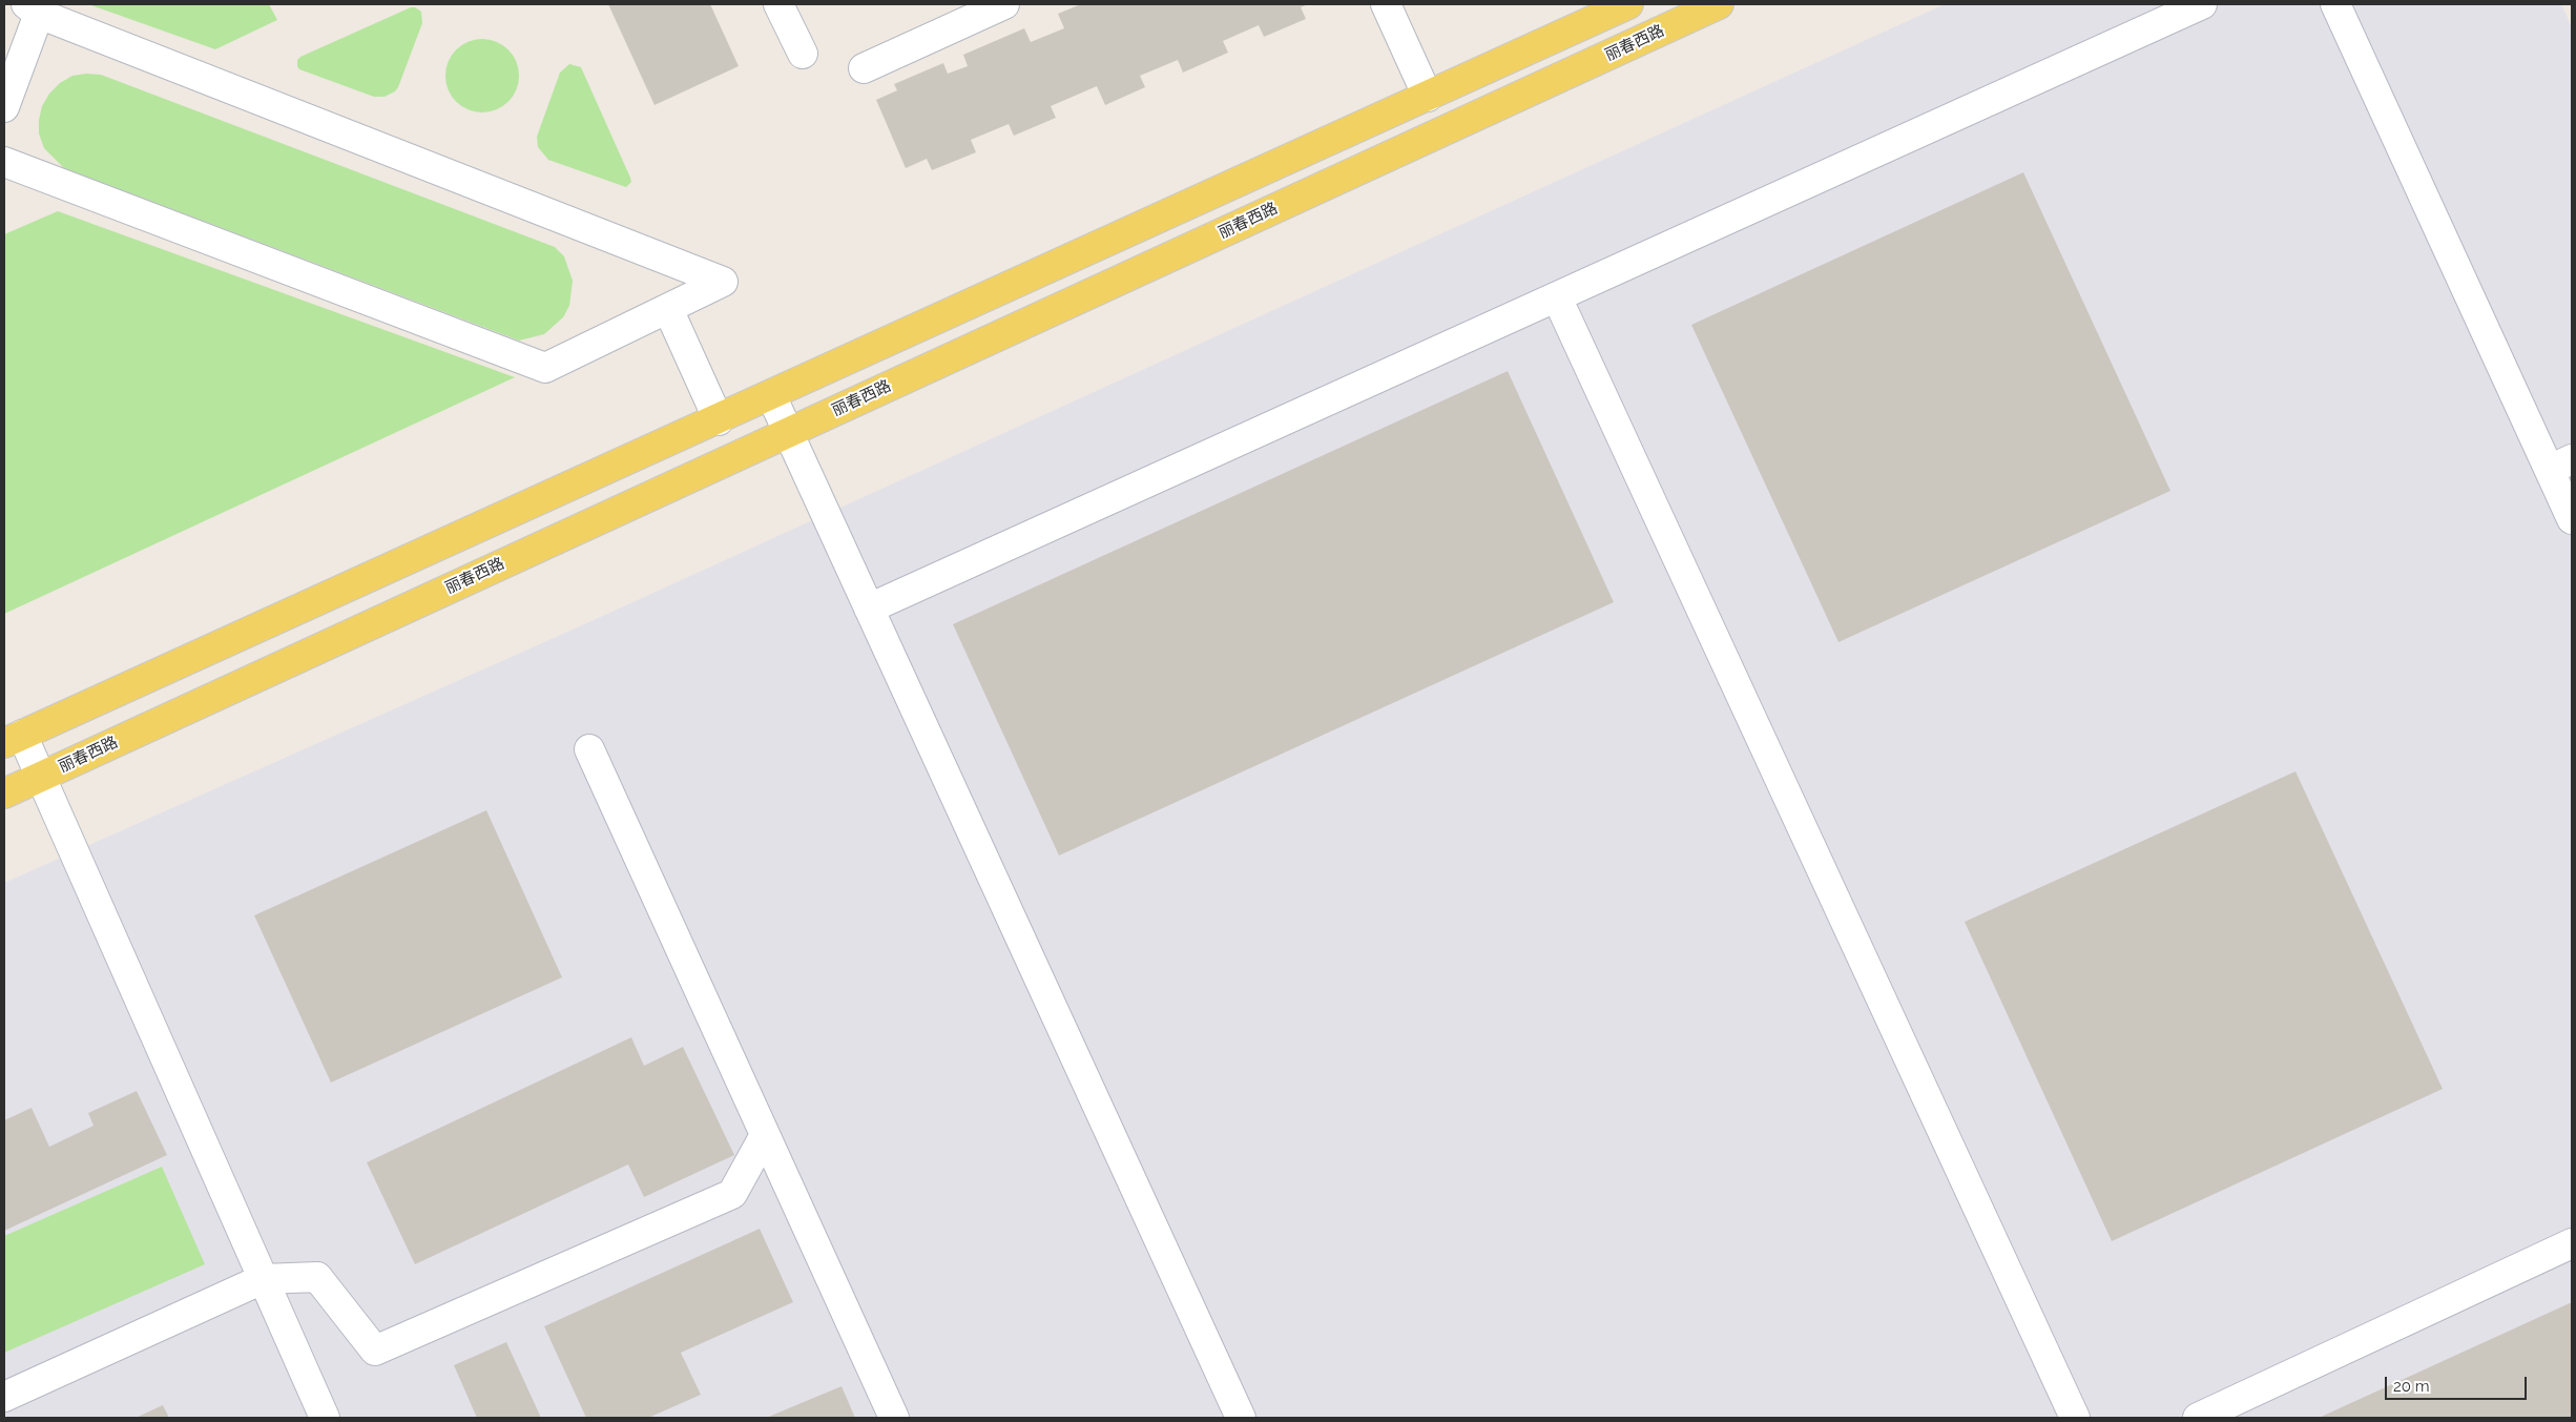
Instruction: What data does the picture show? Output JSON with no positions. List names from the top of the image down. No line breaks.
{"streets":{"main road":["丽春西路"]},"scale_bar":"20 m"}
